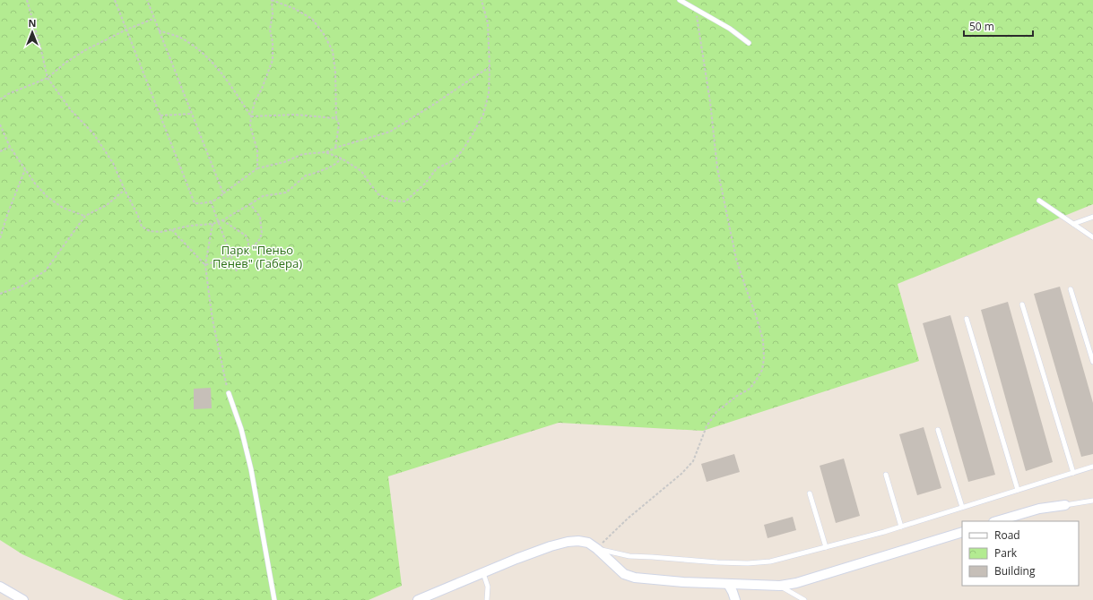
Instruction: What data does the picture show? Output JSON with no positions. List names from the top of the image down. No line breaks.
{"parks":["Парк \"Пеньо Пенев\" (Габера)"],"legend":["Road","Park","Building"],"scale_bar":"50 m","north":"top"}
